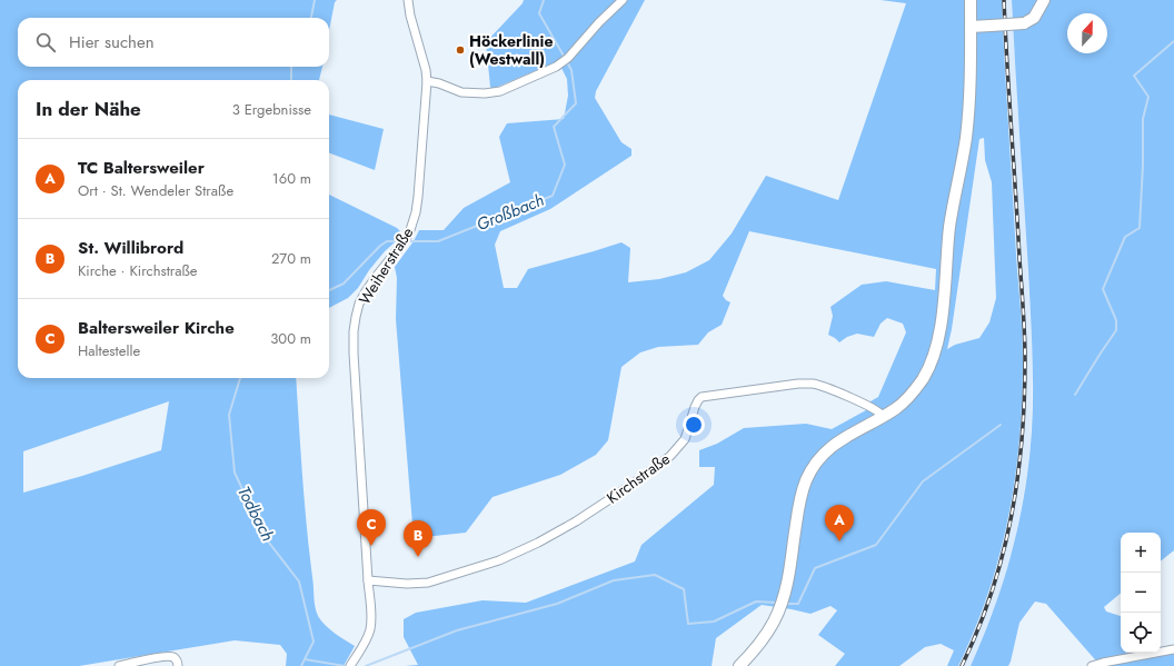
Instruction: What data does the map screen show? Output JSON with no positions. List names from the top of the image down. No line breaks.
{"streets":{"street":["Weiherstraße","Kirchstraße"]},"crossings":[["Weiherstraße","Kirchstraße"]],"water":["Großbach","Todbach"],"places":["Höckerlinie (Westwall)"],"north":"top","page":{"search":"Hier suchen","heading":["In der Nähe","3 Ergebnisse"],"list":[{"mark":"A","name":"TC Baltersweiler","note":"Ort · St. Wendeler Straße","value":"160 m"},{"mark":"B","name":"St. Willibrord","note":"Kirche · Kirchstraße","value":"270 m"},{"mark":"C","name":"Baltersweiler Kirche","note":"Haltestelle","value":"300 m"}],"pins":["A","C","B"],"map_buttons":["+","−"]}}
